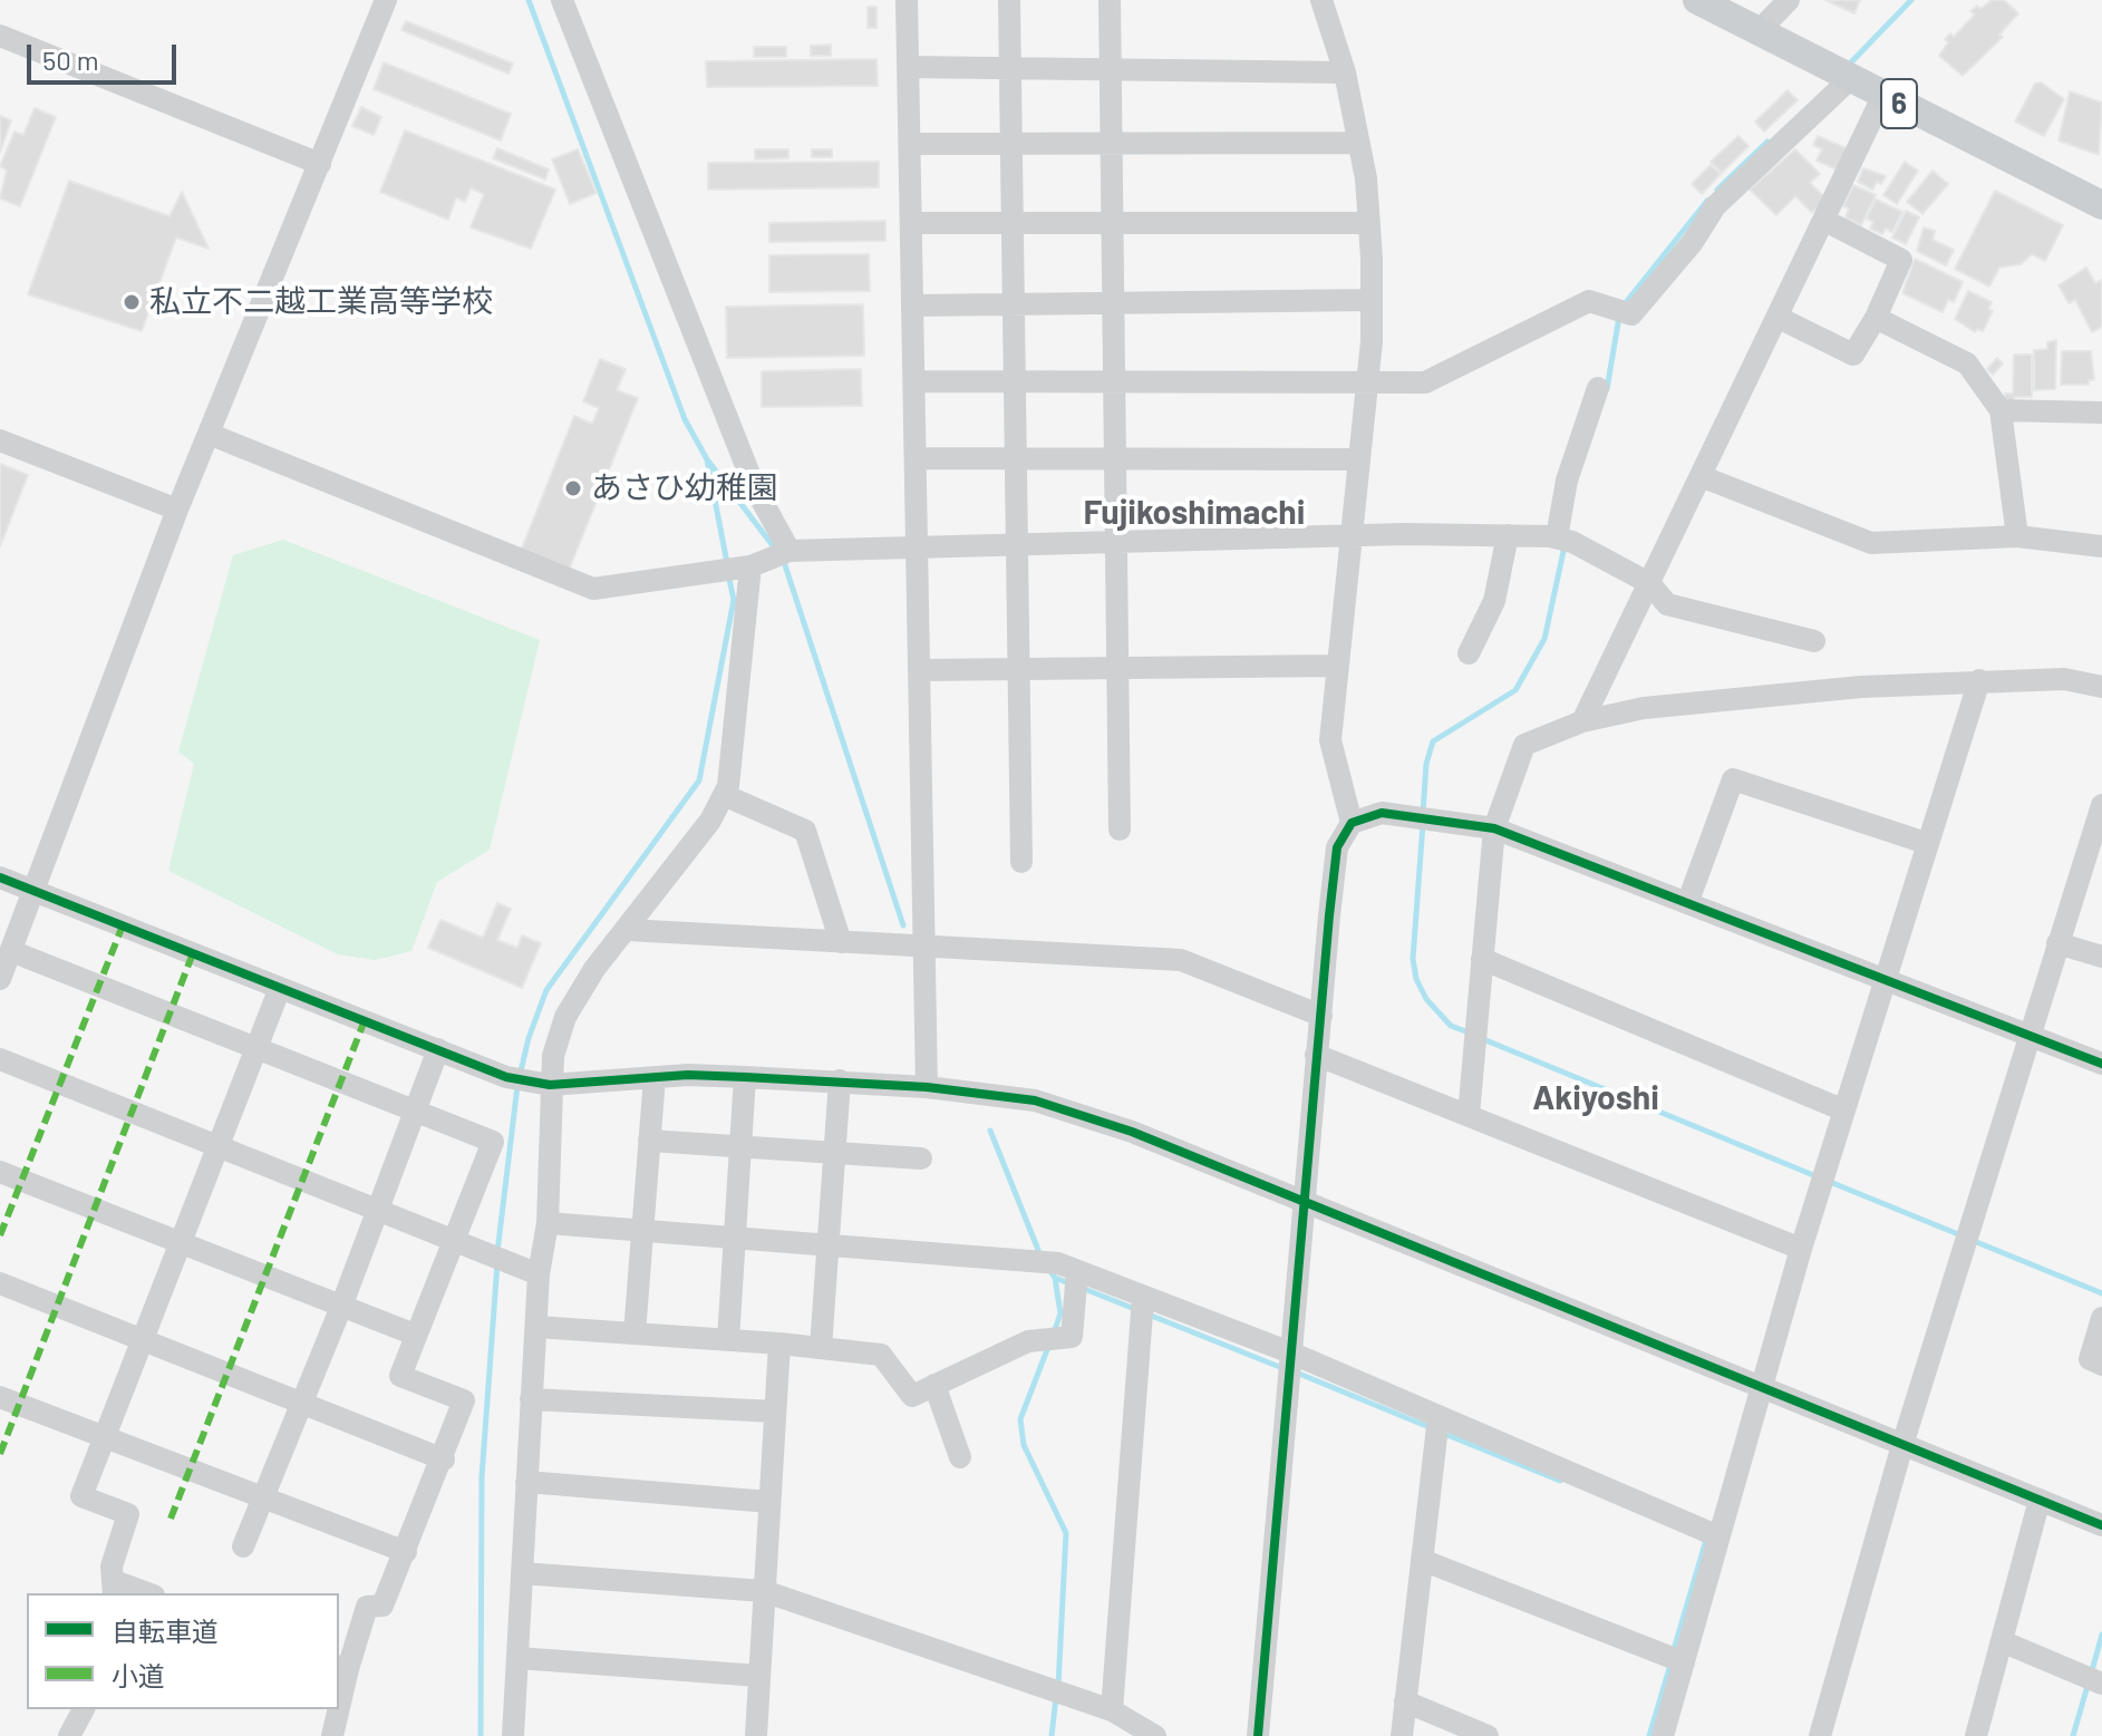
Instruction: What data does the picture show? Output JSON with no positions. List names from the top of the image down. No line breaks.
{"streets":{"main road":["6"]},"districts":["Fujikoshimachi","Akiyoshi"],"places":["私立不二越工業高等学校","あさひ幼稚園"],"legend":["自転車道","小道"],"scale_bar":"50 m"}
